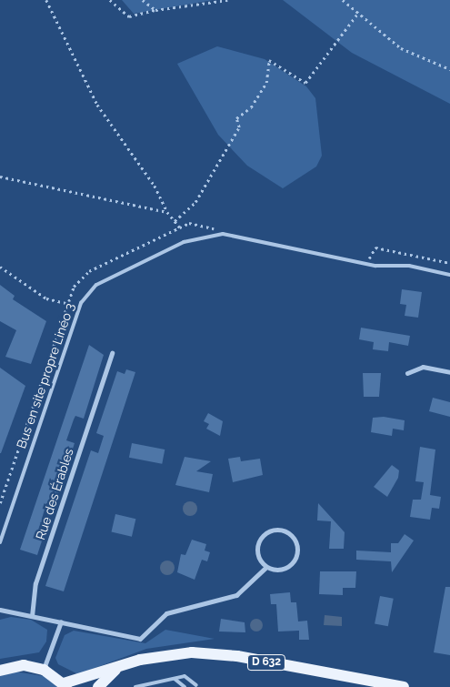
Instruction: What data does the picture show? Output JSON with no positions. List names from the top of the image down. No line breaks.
{"streets":{"main road":["D 632"],"street":["Rue des Érables"],"lane":["Bus en site propre Linéo 3"]}}
